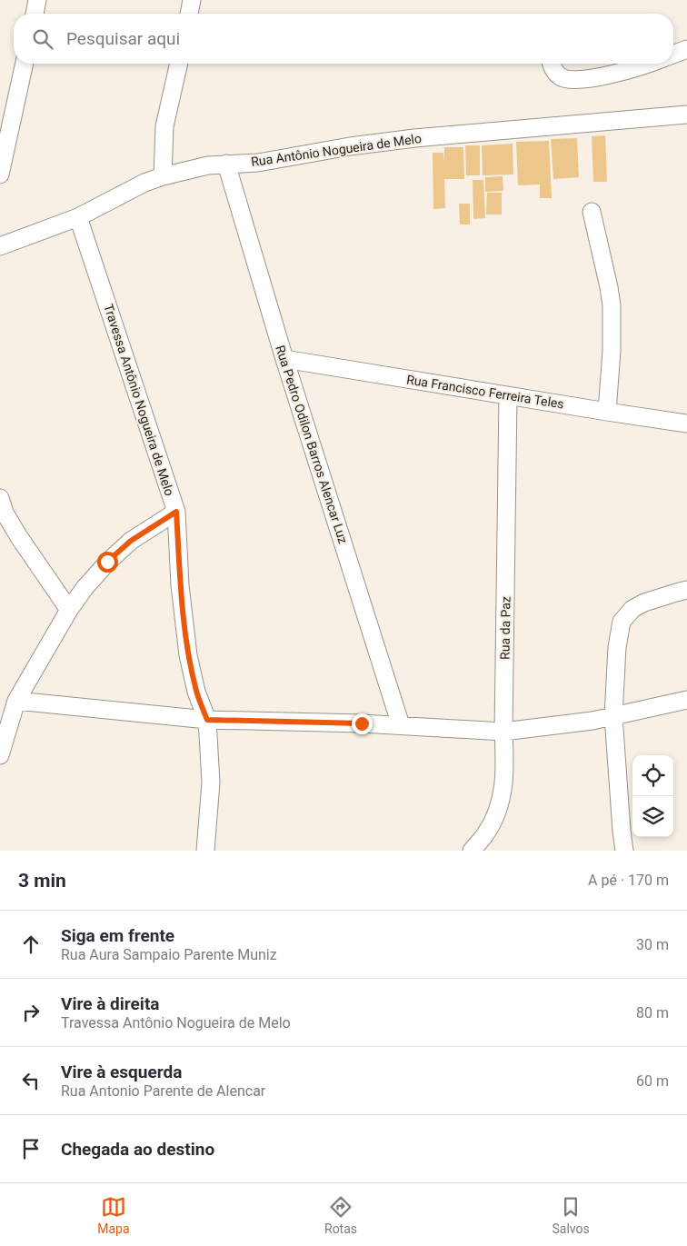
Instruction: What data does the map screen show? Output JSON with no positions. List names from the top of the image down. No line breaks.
{"streets":{"street":["Rua Antônio Nogueira de Melo","Rua Francisco Ferreira Teles","Travessa Antônio Nogueira de Melo","Rua Pedro Odilon Barros Alencar Luz","Rua da Paz"]},"crossings":[["Rua Antônio Nogueira de Melo","Travessa Antônio Nogueira de Melo"],["Rua Antônio Nogueira de Melo","Rua Pedro Odilon Barros Alencar Luz"],["Rua Francisco Ferreira Teles","Rua Pedro Odilon Barros Alencar Luz"],["Rua Francisco Ferreira Teles","Rua da Paz"]],"page":{"search":"Pesquisar aqui","heading":["3 min","A pé · 170 m"],"list":[["Siga em frente","Rua Aura Sampaio Parente Muniz","30 m"],["Vire à direita","Travessa Antônio Nogueira de Melo","80 m"],["Vire à esquerda","Rua Antonio Parente de Alencar","60 m"],"Chegada ao destino"],"nav":["Mapa","Rotas","Salvos"]}}
